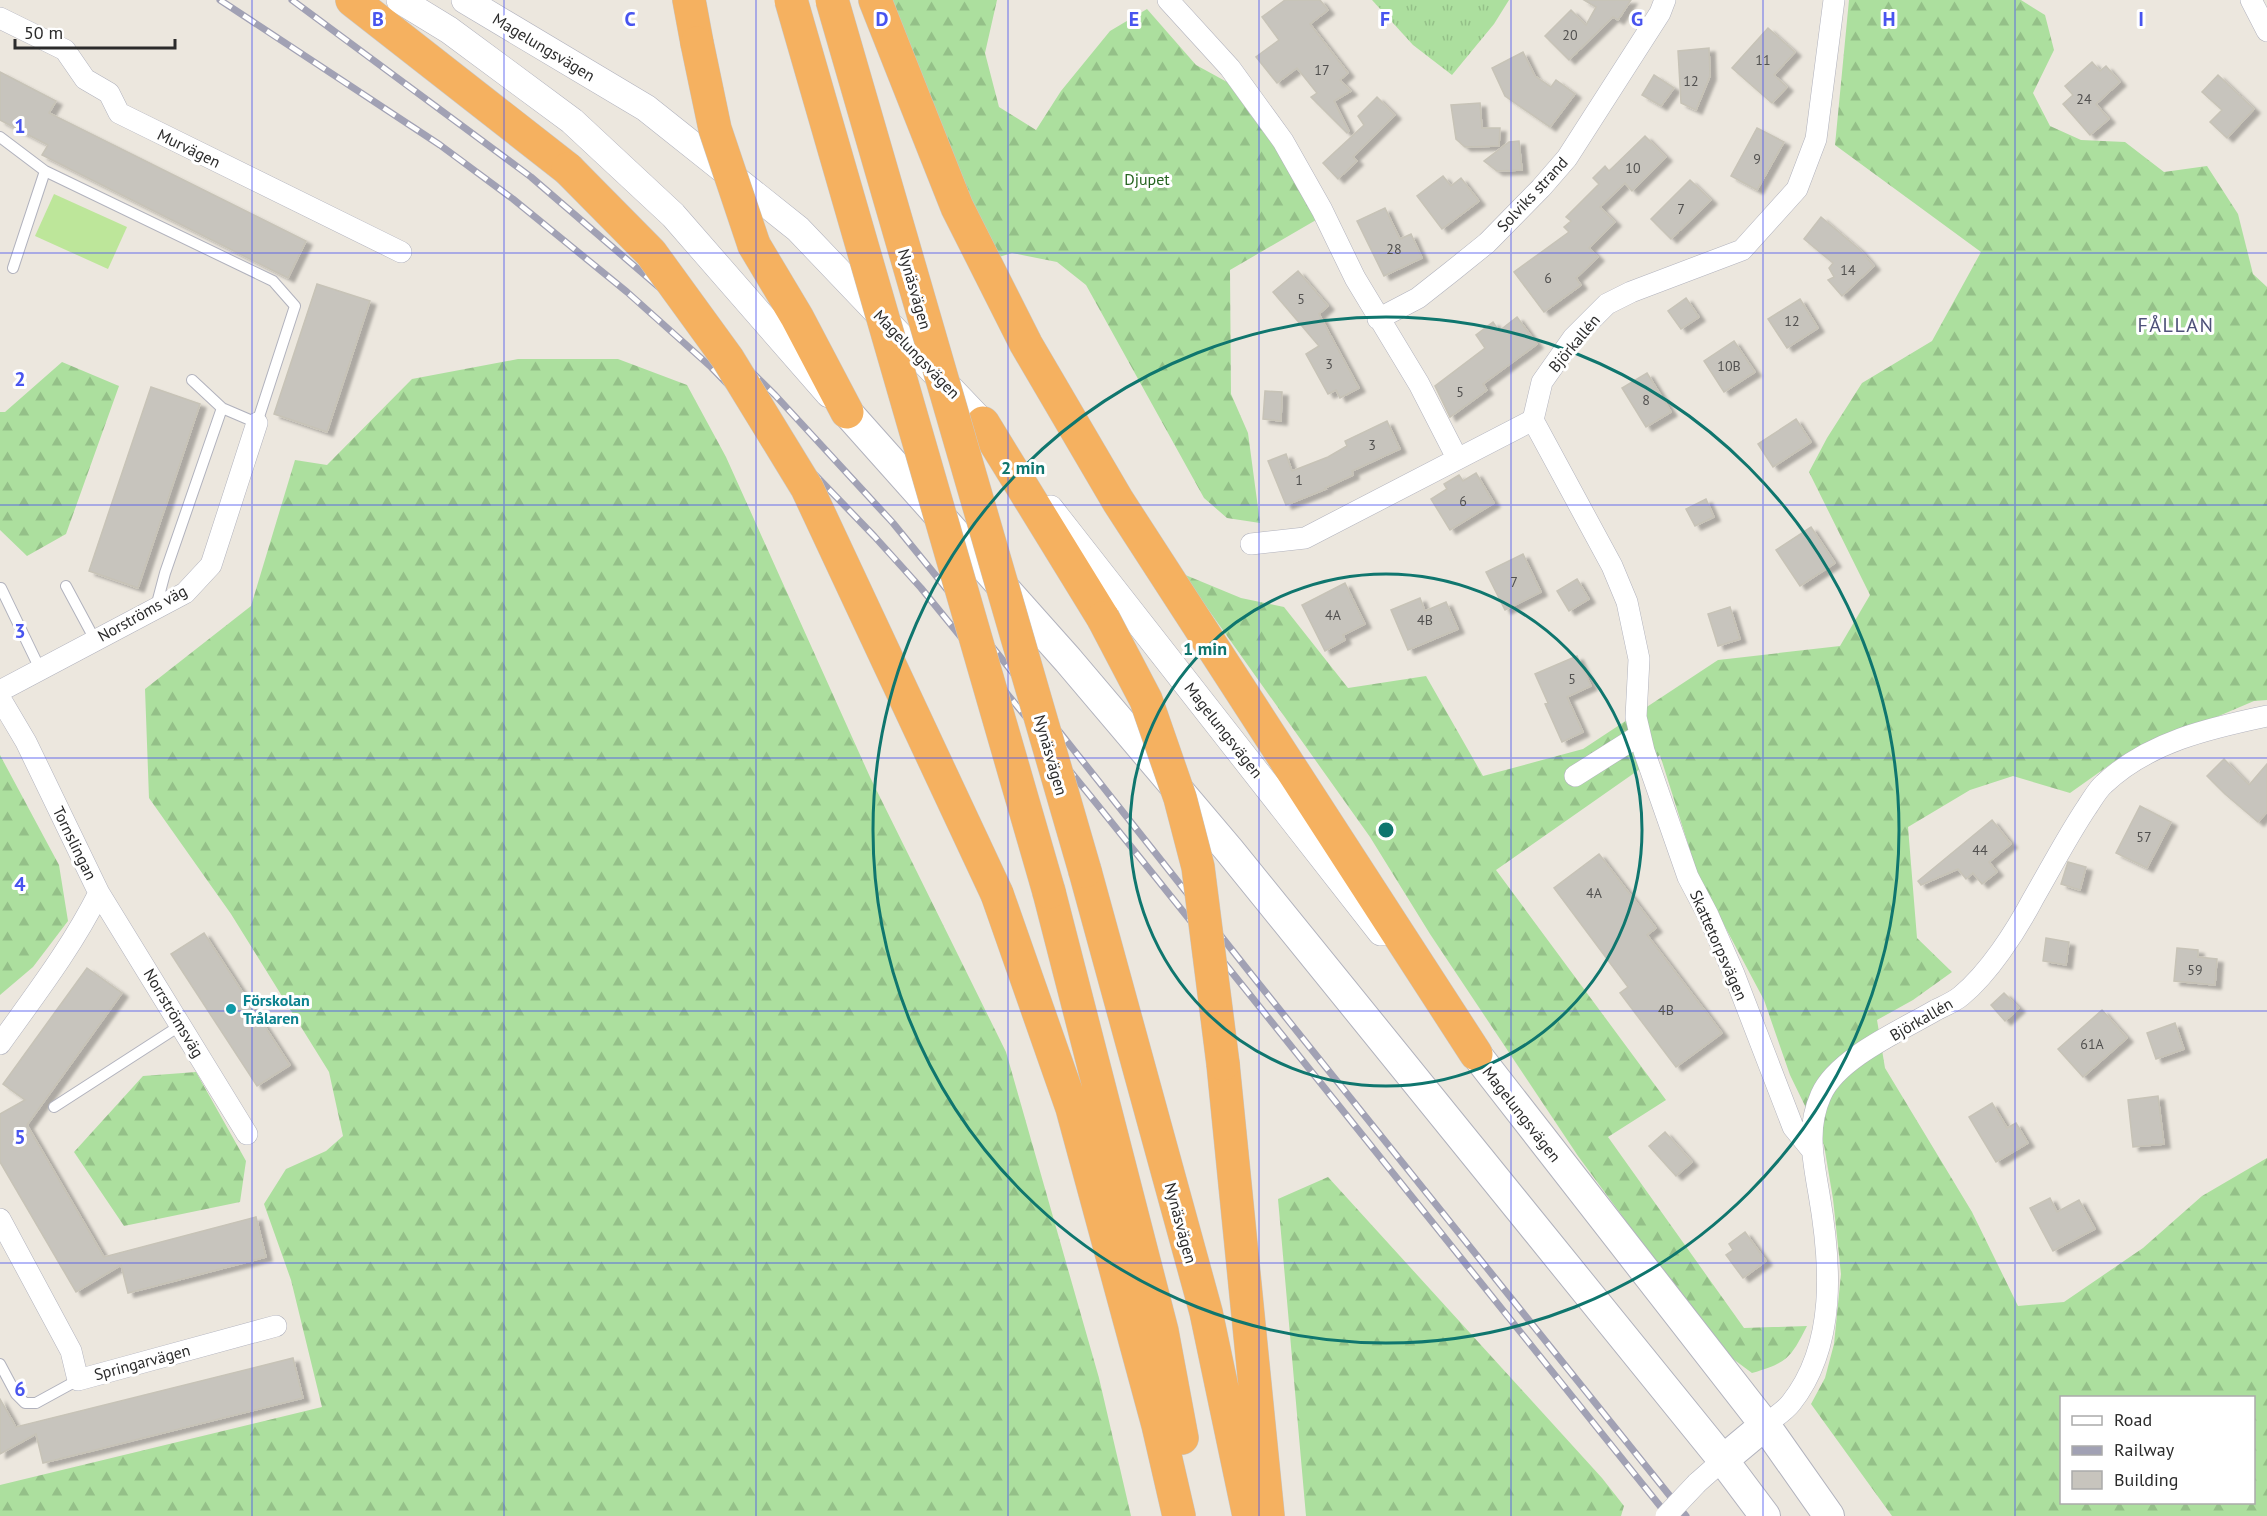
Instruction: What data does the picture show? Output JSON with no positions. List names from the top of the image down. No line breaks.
{"streets":{"highway":["Nynäsvägen"],"main road":["Magelungsvägen"],"street":["Murvägen","Solviks strand","Björkallén","Norströms väg","Tornslingan","Skattetorpsvägen","Norrströmsväg","Springarvägen"]},"crossings":[["Magelungsvägen","Björkallén"],["Björkallén","Skattetorpsvägen"],["Tornslingan","Norrströmsväg"]],"districts":["FÅLLAN"],"parks":["Djupet"],"places":["Förskolan Trålaren"],"house_numbers":["20","11","17","12","24","9","10","7","28","14","6","5","12","3","10B","5","8","3","1","6","7","4A","4B","5","57","44","4A","59","4B","61A"],"legend":["Road","Railway","Building"],"scale_bar":"50 m","grid":{"columns":["B","C","D","E","F","G","H","I"],"rows":["1","2","3","4","5","6"]},"rings":["2 min","1 min"]}
